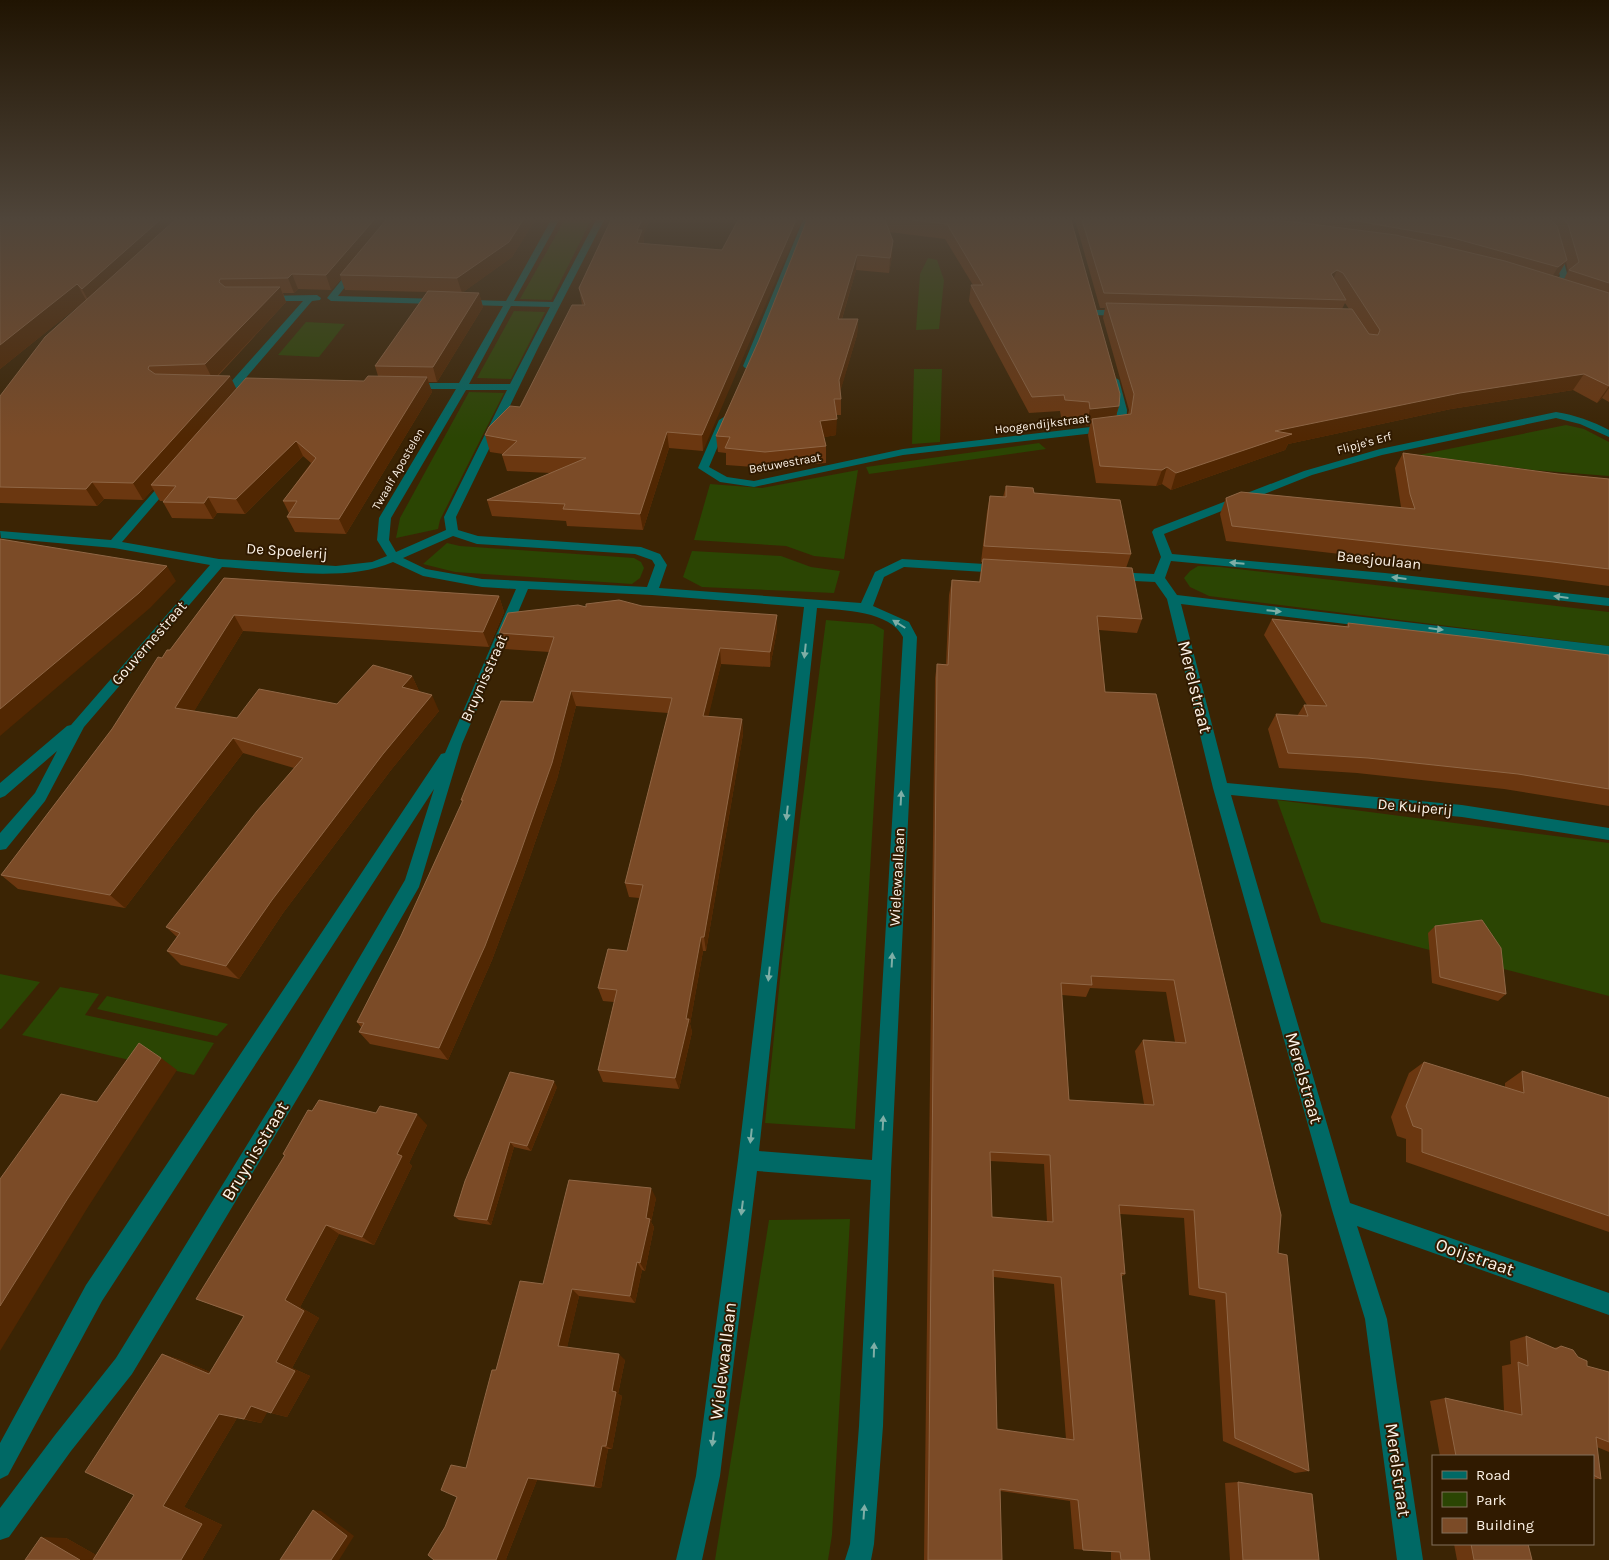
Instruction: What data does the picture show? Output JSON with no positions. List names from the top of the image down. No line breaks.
{"streets":{"street":["Hoogendijkstraat","Flipje's Erf","Betuwestraat","Twaalf Apostelen","De Spoelerij","Baesjoulaan","Gouvernestraat","Bruynisstraat","Merelstraat","De Kuiperij","Wielewaallaan","Ooijstraat"]},"crossings":[["Hoogendijkstraat","Betuwestraat"],["Flipje's Erf","Baesjoulaan"],["Twaalf Apostelen","De Spoelerij"],["De Spoelerij","Gouvernestraat"],["Merelstraat","De Kuiperij"],["Merelstraat","Ooijstraat"]],"legend":["Road","Park","Building"]}
